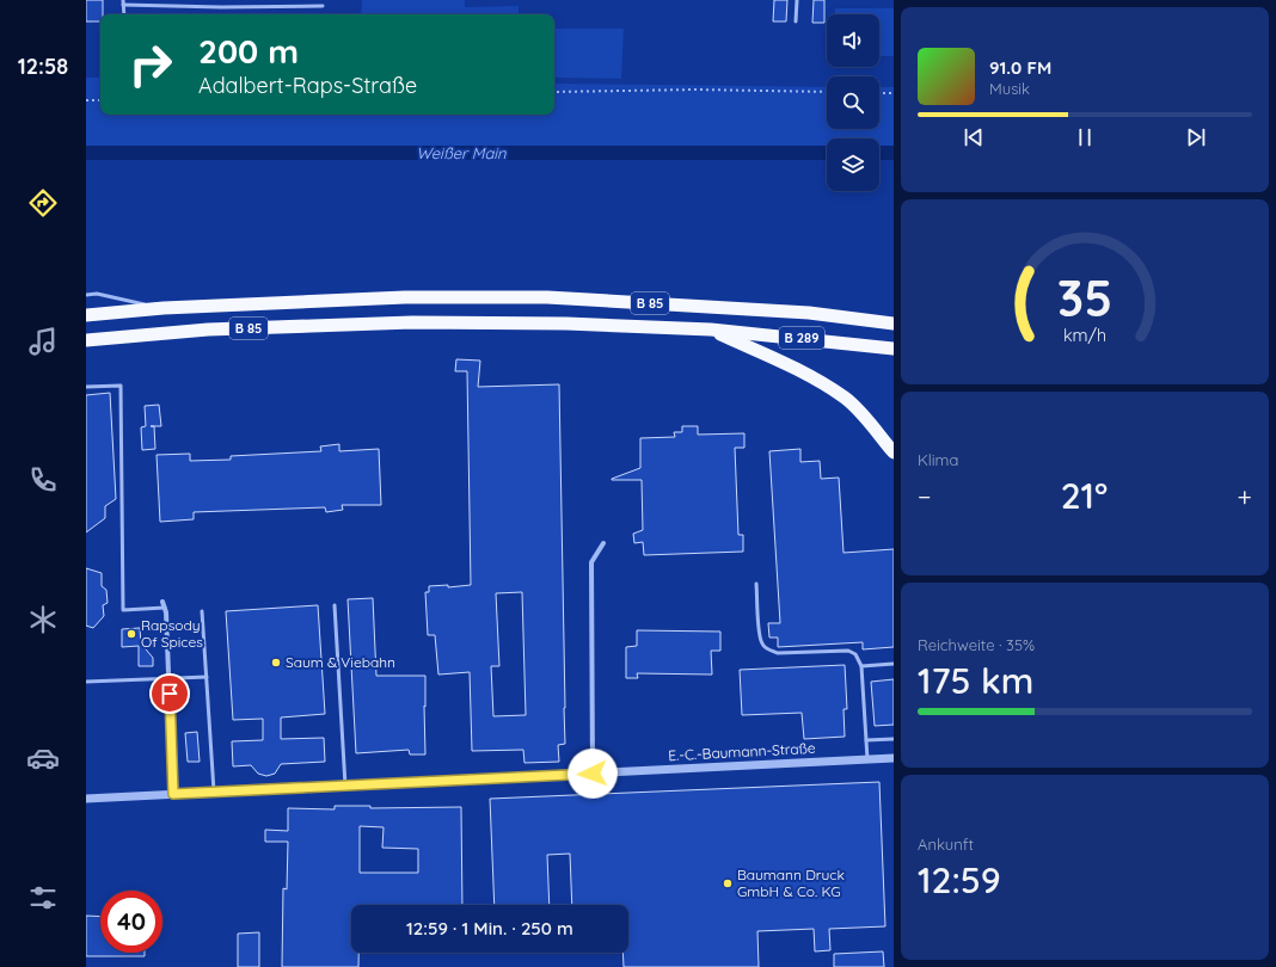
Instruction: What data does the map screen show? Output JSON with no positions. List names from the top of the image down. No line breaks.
{"streets":{"highway":["B 85","B 289"],"street":["E.-C.-Baumann-Straße"]},"crossings":[["B 85","B 289"]],"water":["Weißer Main"],"places":["Rapsody Of Spices","Saum & Viebahn","Baumann Druck GmbH & Co. KG"],"page":{"tabs":"12:58","turn":["200 m","Adalbert-Raps-Straße"],"song":["91.0 FM","Musik"],"tile":["Klima",["Reichweite · 35%","175 km"],["Ankunft","12:59"]],"heat":["−","21°","+"],"limit":"40","trip":"12:59 · 1 Min. · 250 m","gauge":["35","km/h"]}}
